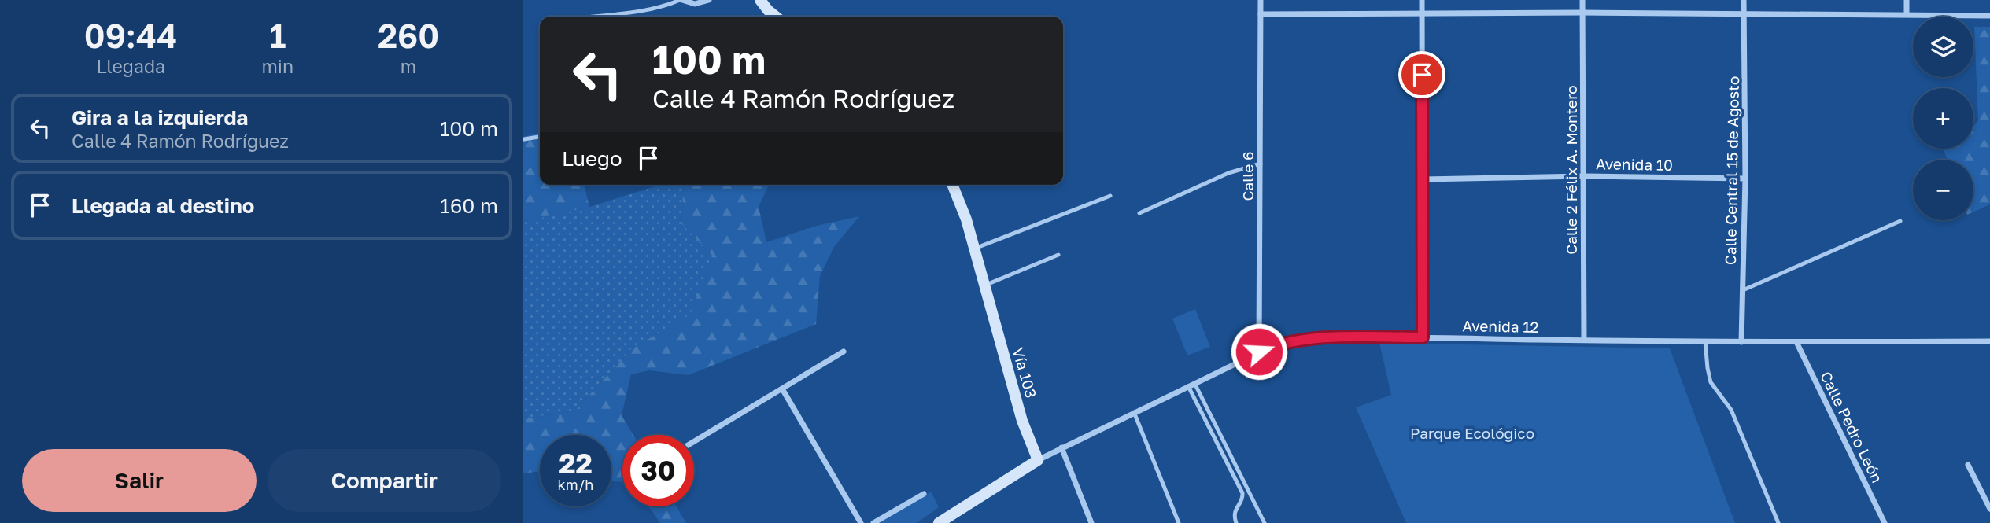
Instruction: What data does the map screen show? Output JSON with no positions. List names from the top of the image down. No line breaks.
{"streets":{"main road":["Vía 103"],"street":["Avenida 10","Calle 2 Félix A. Montero","Calle Central 15 de Agosto","Calle 6","Avenida 12","Calle Pedro León"]},"crossings":[["Avenida 10","Calle 2 Félix A. Montero"],["Avenida 10","Calle Central 15 de Agosto"],["Calle 2 Félix A. Montero","Avenida 12"],["Calle Central 15 de Agosto","Avenida 12"],["Calle 6","Avenida 12"],["Avenida 12","Vía 103"],["Avenida 12","Calle Pedro León"]],"parks":["Parque Ecológico"],"page":{"eta":["09:44","Llegada","1","min","260","m"],"map_buttons":["+","−"],"turn":["100 m","Calle 4 Ramón Rodríguez"],"list":[{"name":"Gira a la izquierda","note":"Calle 4 Ramón Rodríguez","value":"100 m"},{"name":"Llegada al destino","value":"160 m"}],"then":"Luego","speed":"22 km/h","limit":"30","buttons":["Salir","Compartir"]}}
